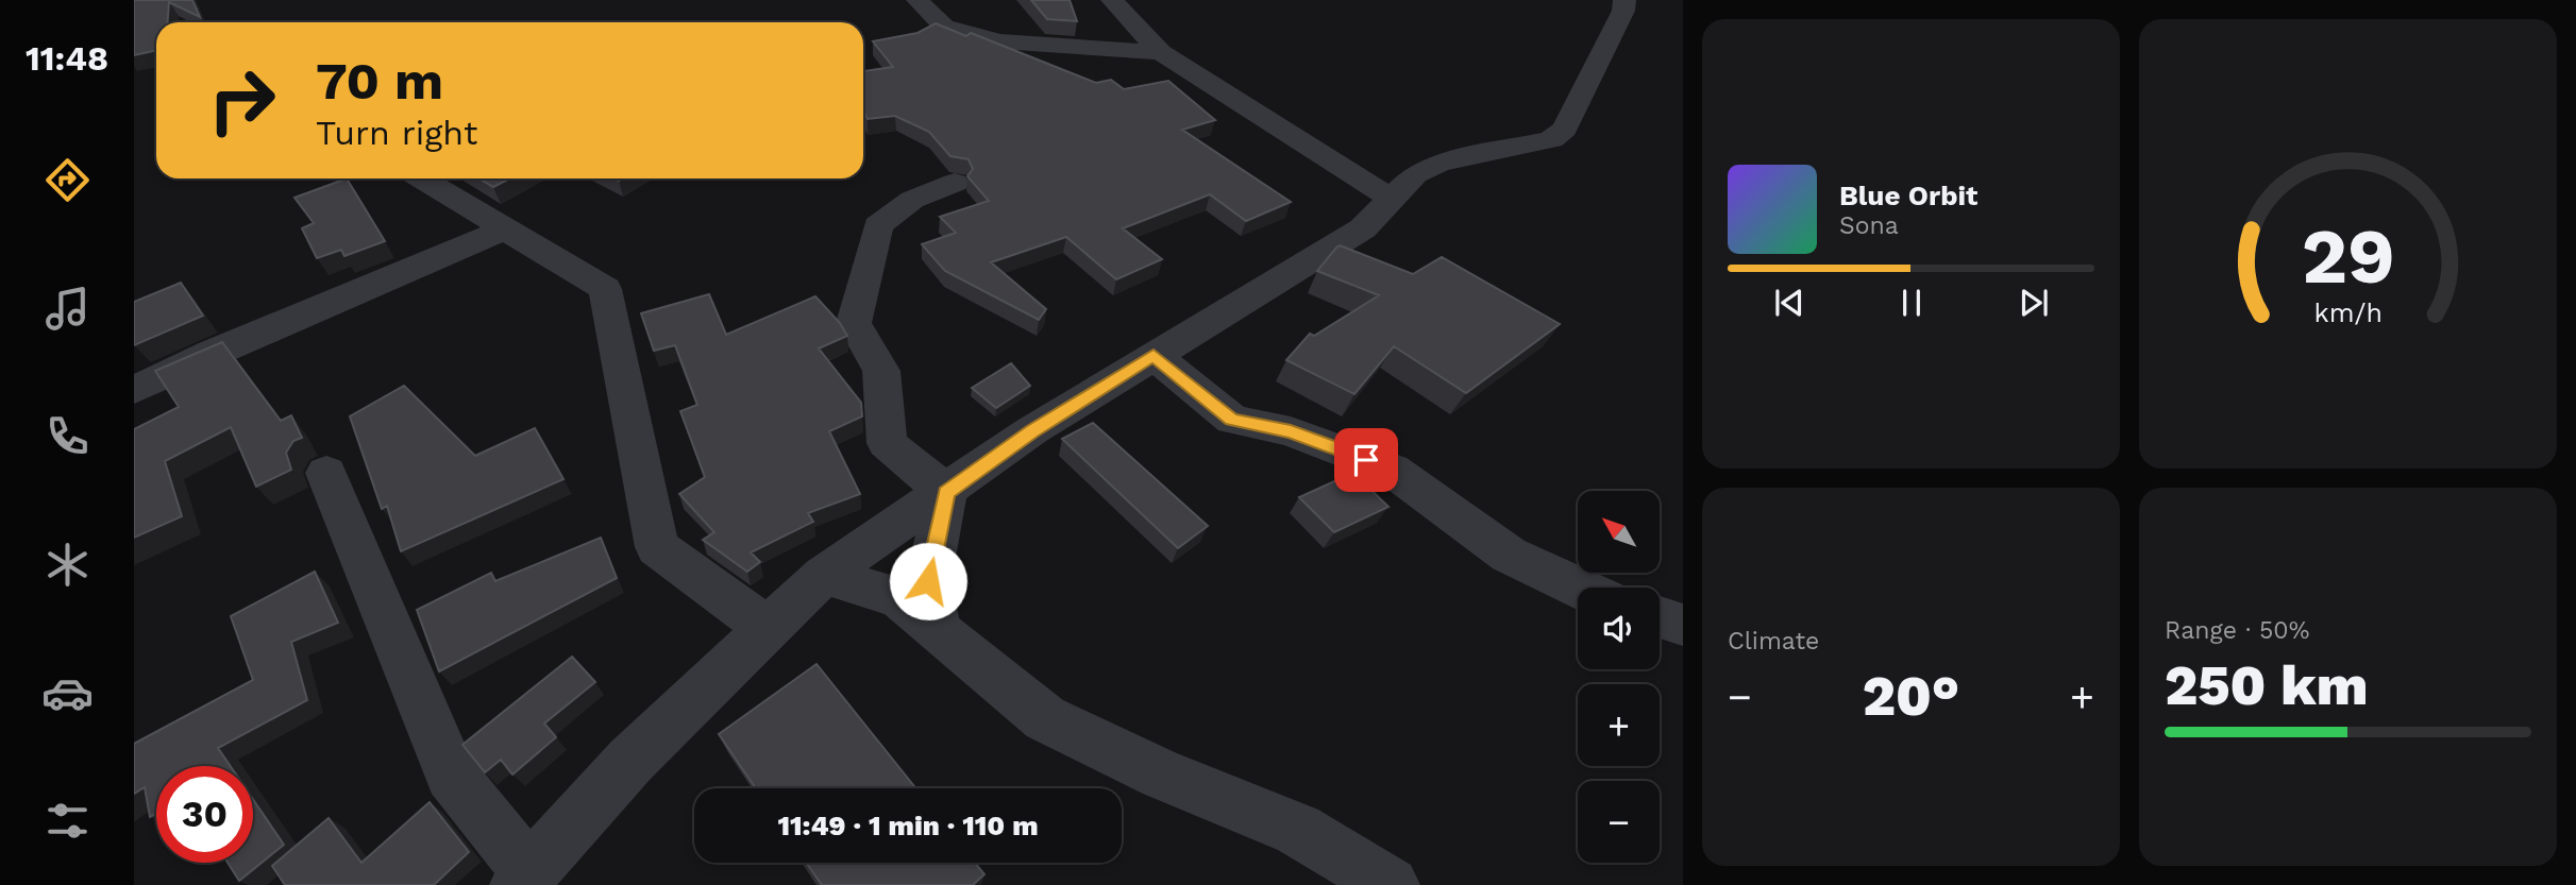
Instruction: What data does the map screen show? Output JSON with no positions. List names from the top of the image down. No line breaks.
{"north":"top left","page":{"tabs":"11:48","turn":["70 m","Turn right"],"song":["Blue Orbit","Sona"],"tile":["Climate",["Range · 50%","250 km"]],"map_buttons":["+","−"],"heat":["−","20°","+"],"limit":"30","trip":"11:49 · 1 min · 110 m","gauge":["29","km/h"]}}
